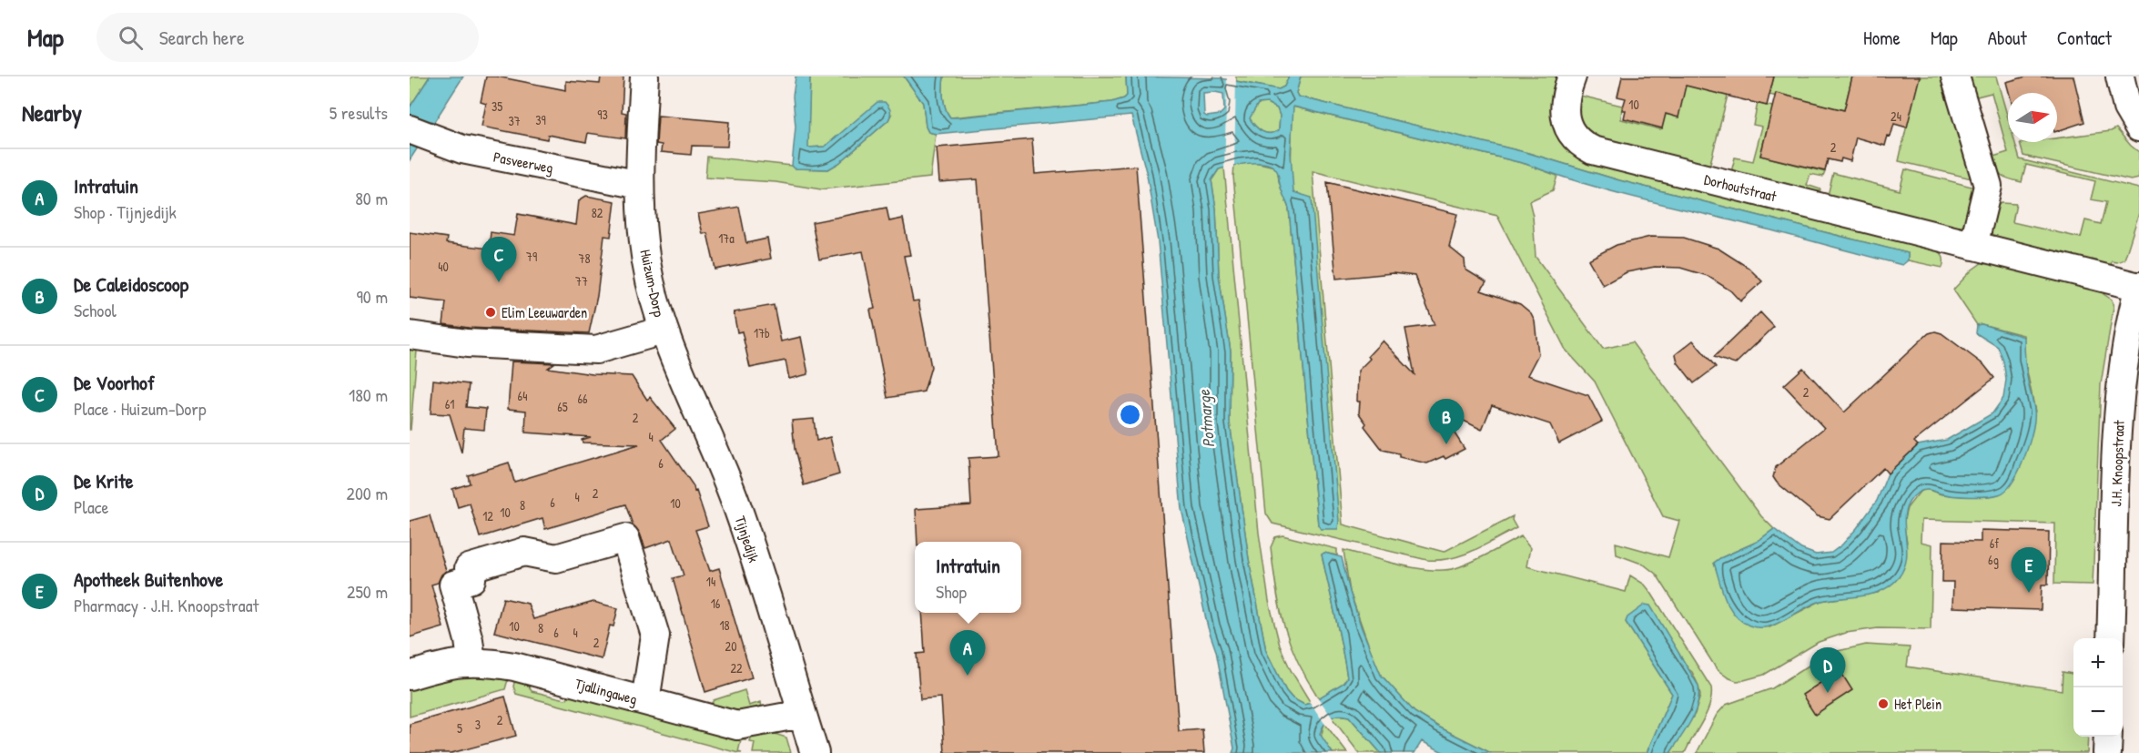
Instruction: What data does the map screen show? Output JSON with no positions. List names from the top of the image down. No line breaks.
{"streets":{"street":["Pasveerweg","Dorhoutstraat","Huizum-Dorp","J.H. Knoopstraat","Tijnjedijk","Tjallingaweg"]},"crossings":[["Pasveerweg","Huizum-Dorp"],["Dorhoutstraat","J.H. Knoopstraat"],["Huizum-Dorp","Tijnjedijk"],["Tijnjedijk","Tjallingaweg"]],"water":["Potmarge"],"places":["Elim Leeuwarden","Het Plein"],"house_numbers":["10","35","93","24","39","37","2","82","17a","79","78","40","77","17b","2","64","66","61","65","2","4","6","2","4","6","10","8","10","12","6f","6g","14","16","18","10","8","6","4","2","20","22","2","3","5"],"north":"right","page":{"header":"Map","search":"Search here","nav":["Home","Map","About","Contact"],"heading":["Nearby","5 results"],"list":[{"mark":"A","name":"Intratuin","note":"Shop · Tijnjedijk","value":"80 m"},{"mark":"B","name":"De Caleidoscoop","note":"School","value":"90 m"},{"mark":"C","name":"De Voorhof","note":"Place · Huizum-Dorp","value":"180 m"},{"mark":"D","name":"De Krite","note":"Place","value":"200 m"},{"mark":"E","name":"Apotheek Buitenhove","note":"Pharmacy · J.H. Knoopstraat","value":"250 m"}],"pins":["C","B","E","A","D"],"popup":["Intratuin","Shop"],"map_buttons":["+","−"]}}
